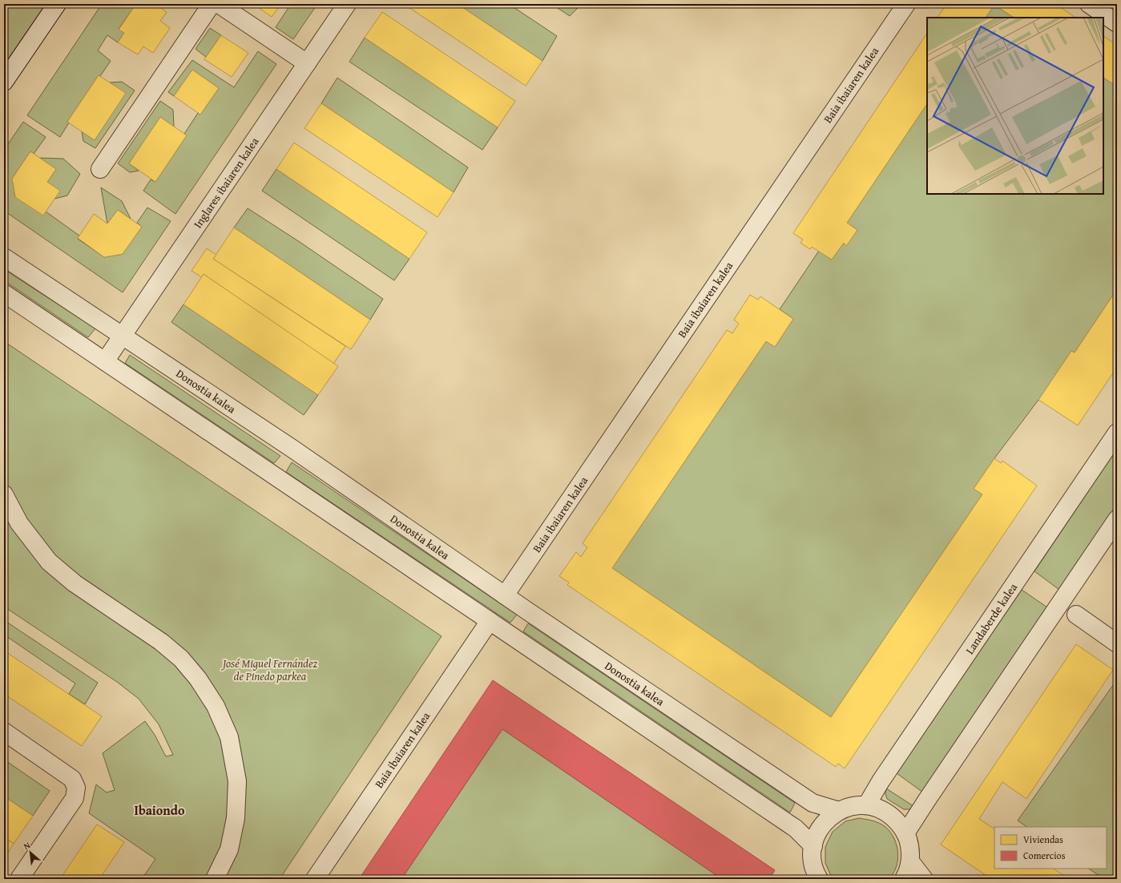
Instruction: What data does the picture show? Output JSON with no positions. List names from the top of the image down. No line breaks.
{"streets":{"street":["Baia ibaiaren kalea","Inglares ibaiaren kalea","Donostia kalea","Landaberde kalea"]},"crossings":[["Baia ibaiaren kalea","Donostia kalea"],["Inglares ibaiaren kalea","Donostia kalea"]],"districts":["Ibaiondo"],"parks":["José Miguel Fernández de Pinedo parkea"],"legend":["Viviendas","Comercios"],"north":"top left"}
